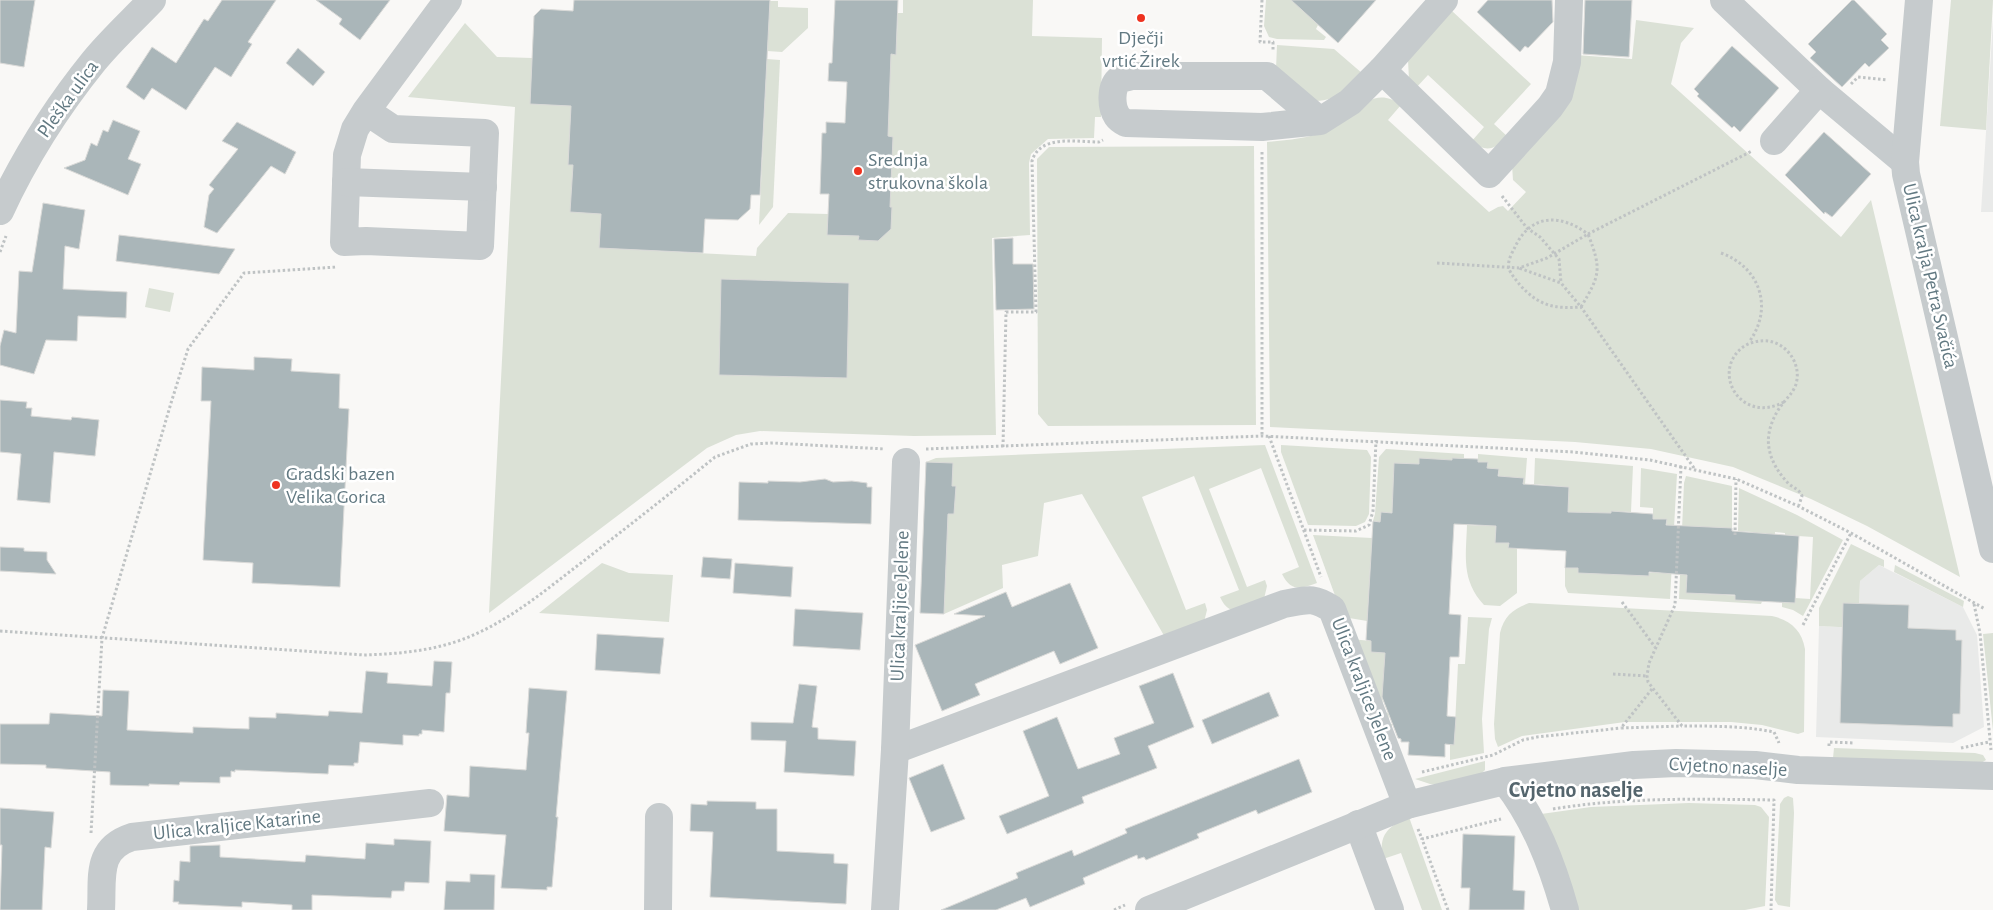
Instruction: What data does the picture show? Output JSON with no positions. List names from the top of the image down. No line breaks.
{"streets":{"street":["Pleška ulica","Ulica kralja Petra Svačića","Ulica kraljice Jelene","Cvjetno naselje","Ulica kraljice Katarine"]},"crossings":[["Ulica kraljice Jelene","Cvjetno naselje"]],"districts":["Cvjetno naselje"],"places":["Dječji vrtić Žirek","Srednja strukovna škola","Gradski bazen Velika Gorica"]}
